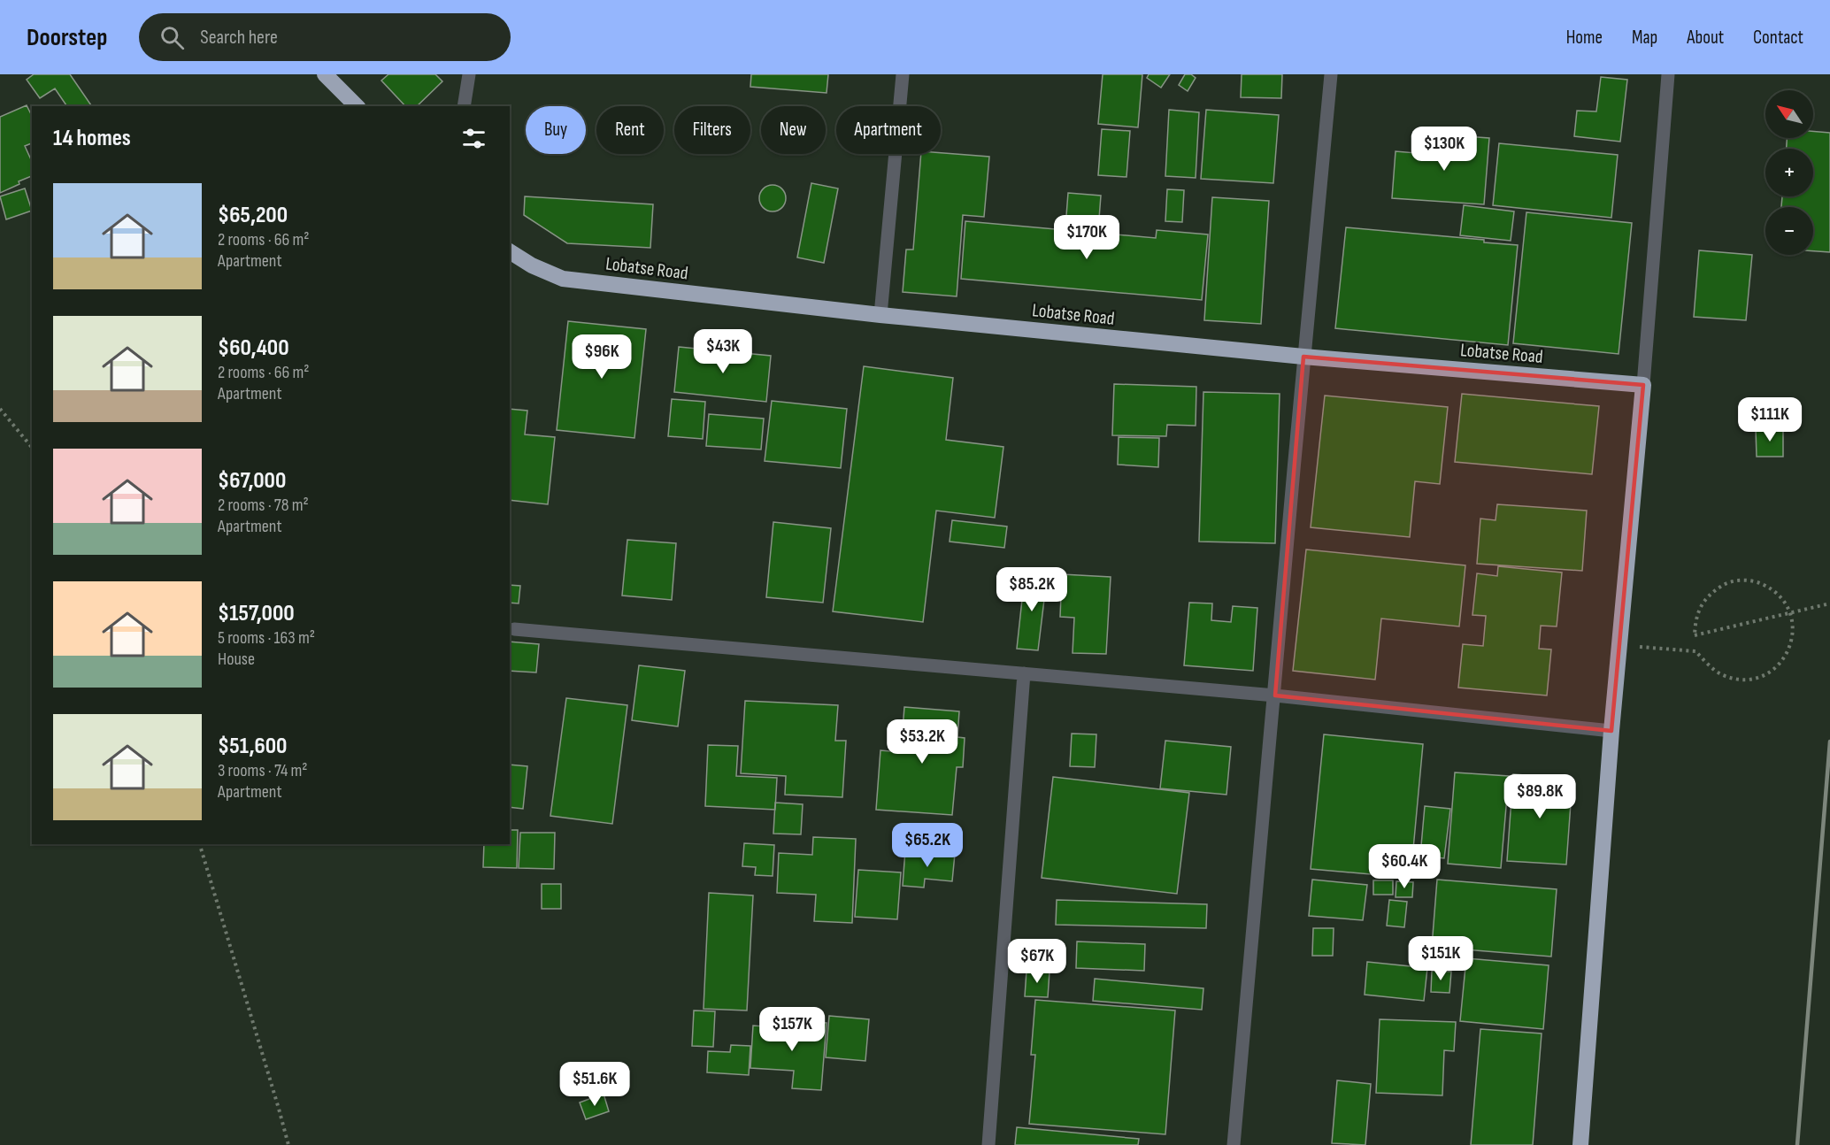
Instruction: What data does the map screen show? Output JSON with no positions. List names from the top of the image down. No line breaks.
{"streets":{"highway":["Lobatse Road"]},"north":"top left","page":{"header":"Doorstep","search":"Search here","nav":["Home","Map","About","Contact"],"map_buttons":["+","−"],"chip":["Buy","Rent","Filters","New","Apartment"],"heading":"14 homes","price":["$130K","$170K","$43K","$96K","$111K","$85.2K","$53.2K","$89.8K","$65.2K","$60.4K","$151K","$67K","$157K","$51.6K"],"list":[{"name":"$65,200","note":"2 rooms · 66 m² · Apartment"},{"name":"$60,400","note":"2 rooms · 66 m² · Apartment"},{"name":"$67,000","note":"2 rooms · 78 m² · Apartment"},{"name":"$157,000","note":"5 rooms · 163 m² · House"},{"name":"$51,600","note":"3 rooms · 74 m² · Apartment"}]}}
